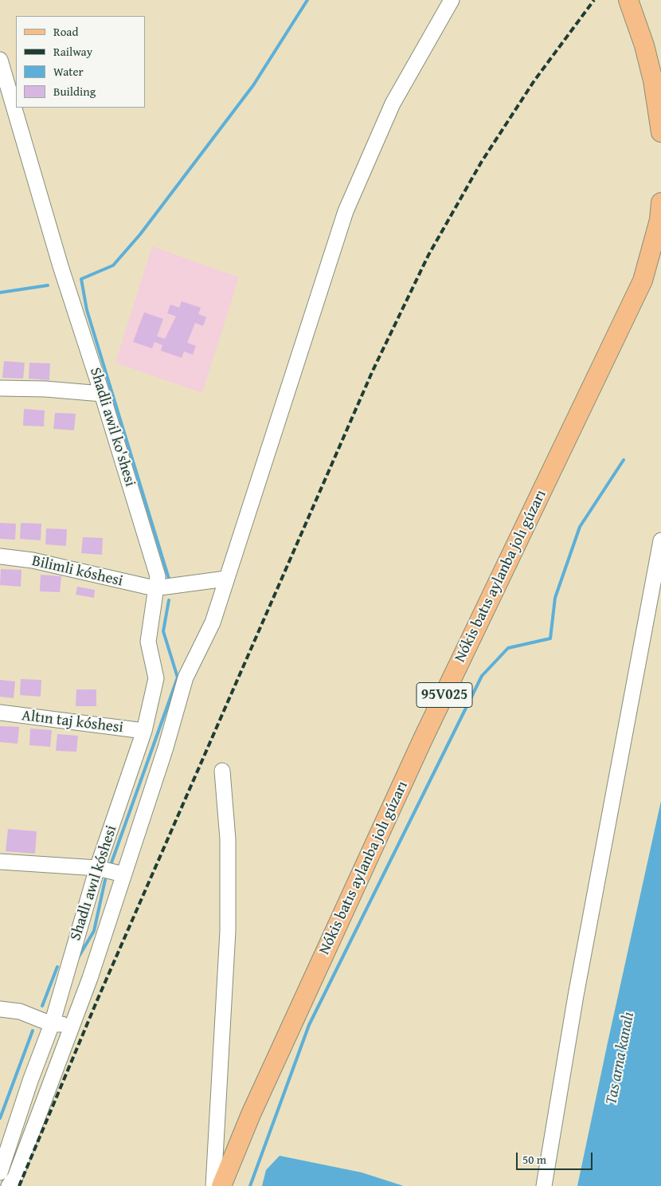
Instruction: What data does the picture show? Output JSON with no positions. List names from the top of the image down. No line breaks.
{"streets":{"main road":["Nókis batıs aylanba jolı gúzarı","95V025"],"street":["Shadli awil ko'shesi","Bilimli kóshesi","Altın taj kóshesi","Shadlı awıl kóshesi"]},"crossings":[["Shadli awil ko'shesi","Bilimli kóshesi"],["Shadli awil ko'shesi","Shadlı awıl kóshesi"],["Bilimli kóshesi","Shadlı awıl kóshesi"],["Altın taj kóshesi","Shadlı awıl kóshesi"]],"water":["Tas arna kanalı"],"legend":["Road","Railway","Water","Building"],"scale_bar":"50 m"}
